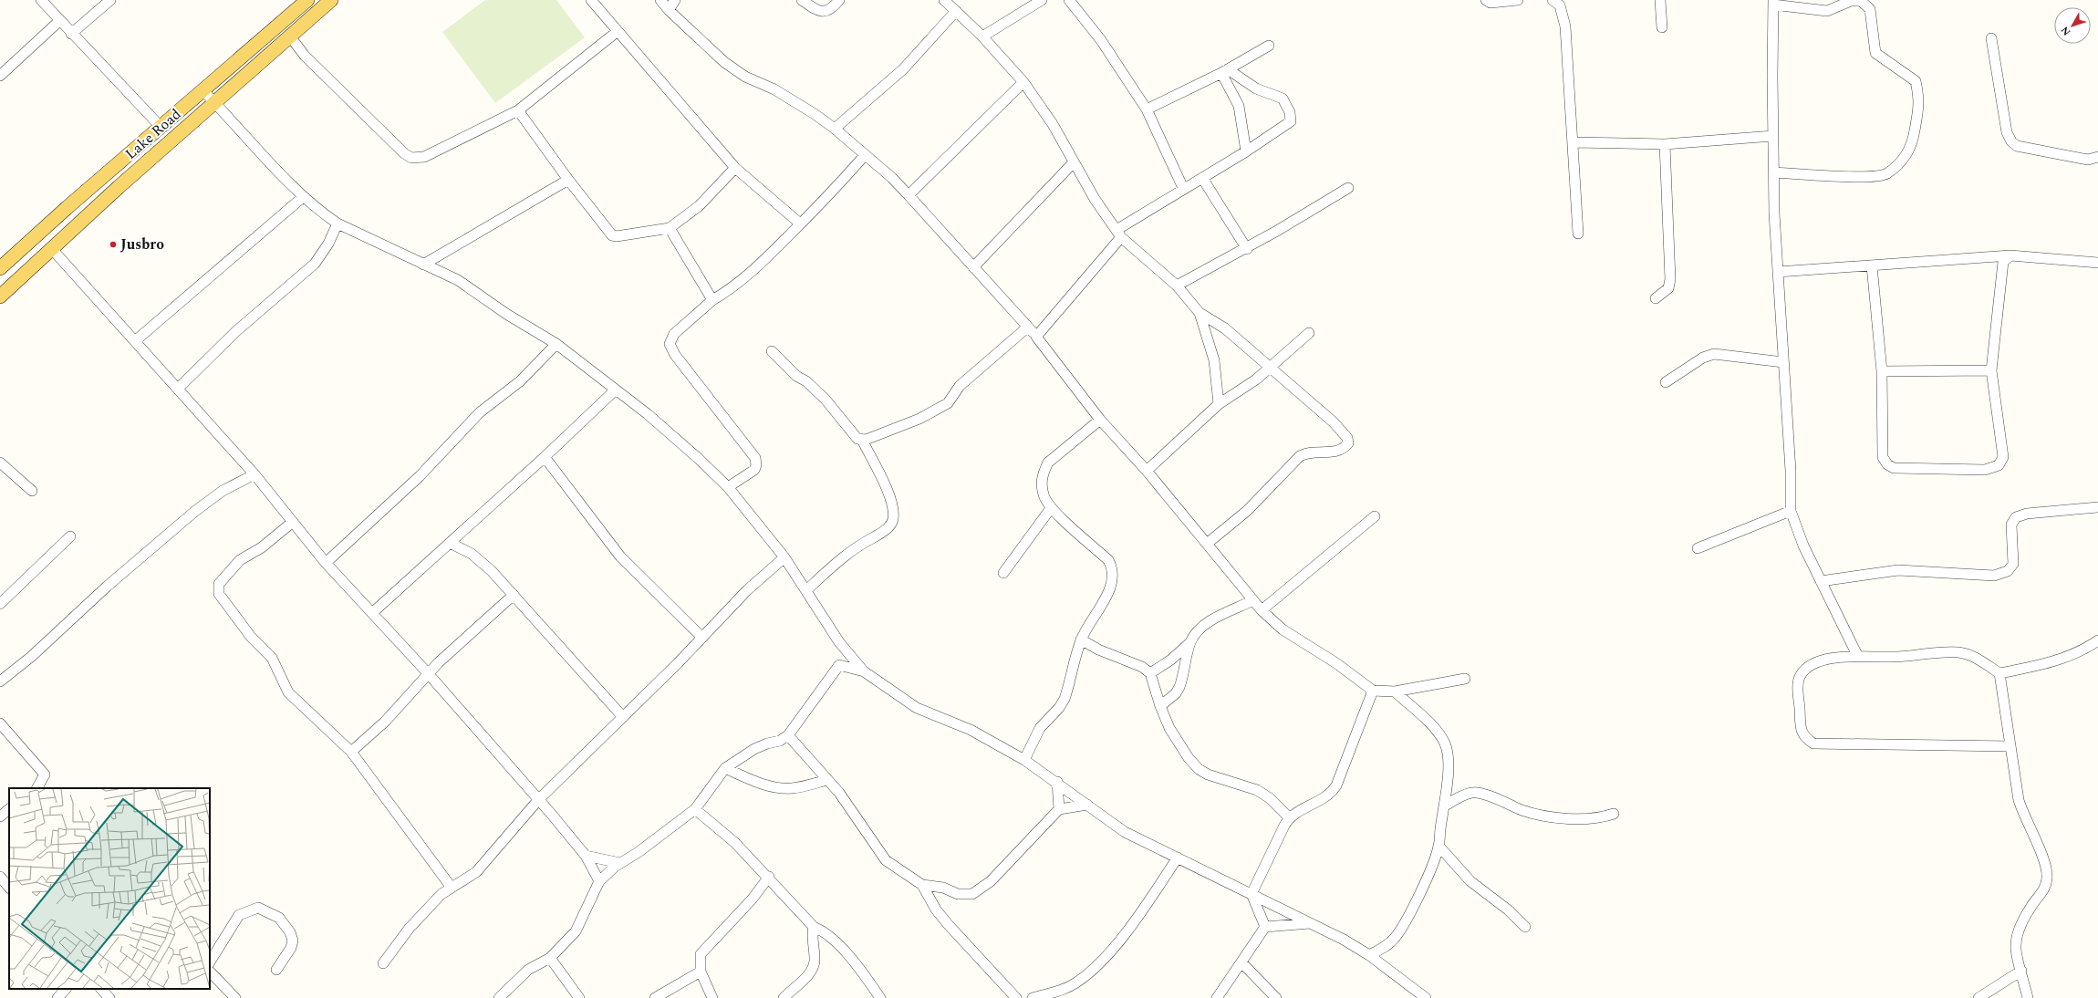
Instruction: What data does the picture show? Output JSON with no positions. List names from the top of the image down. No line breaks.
{"streets":{"main road":["Lake Road"]},"places":["Jusbro"],"north":"bottom left"}
